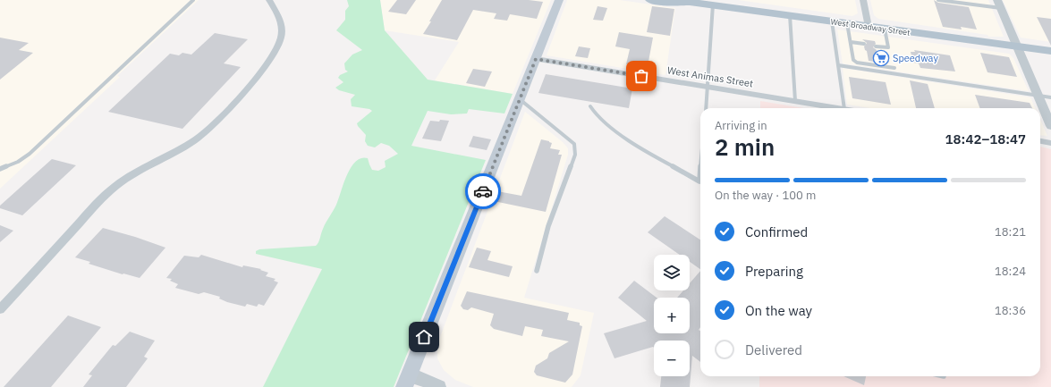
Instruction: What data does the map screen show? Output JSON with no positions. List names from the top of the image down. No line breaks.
{"streets":{"main road":["West Broadway Street"],"street":["West Animas Street"]},"places":{"supermarket":["Speedway"]},"page":{"heading":["2 min","Arriving in","18:42–18:47"],"bar":"On the way · 100 m","list":[["Confirmed","18:21"],["Preparing","18:24"],["On the way","18:36"],"Delivered"],"map_buttons":["+","−"]}}
